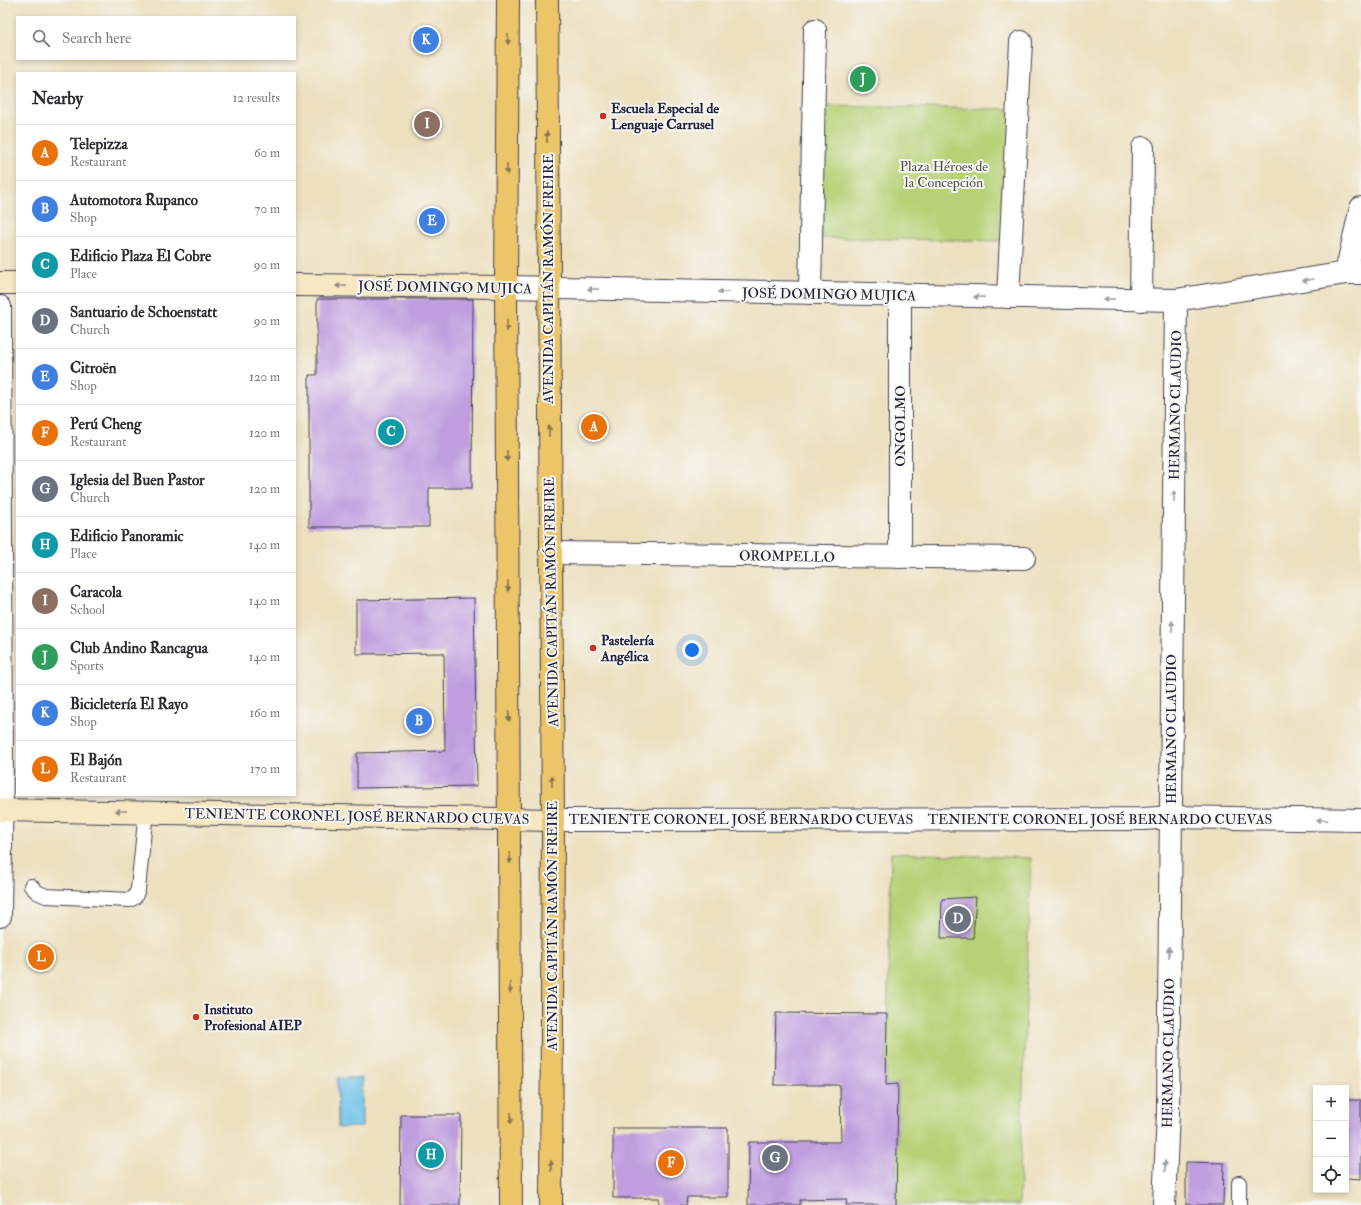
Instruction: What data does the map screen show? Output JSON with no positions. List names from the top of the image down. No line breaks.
{"streets":{"main road":["AVENIDA CAPITÁN RAMÓN FREIRE","JOSÉ DOMINGO MUJICA","TENIENTE CORONEL JOSÉ BERNARDO CUEVAS"],"street":["HERMANO CLAUDIO","ONGOLMO","OROMPELLO"]},"crossings":[["AVENIDA CAPITÁN RAMÓN FREIRE","JOSÉ DOMINGO MUJICA"],["AVENIDA CAPITÁN RAMÓN FREIRE","OROMPELLO"],["AVENIDA CAPITÁN RAMÓN FREIRE","TENIENTE CORONEL JOSÉ BERNARDO CUEVAS"],["JOSÉ DOMINGO MUJICA","HERMANO CLAUDIO"],["JOSÉ DOMINGO MUJICA","ONGOLMO"],["HERMANO CLAUDIO","TENIENTE CORONEL JOSÉ BERNARDO CUEVAS"],["ONGOLMO","OROMPELLO"]],"one_way":["JOSÉ DOMINGO MUJICA","HERMANO CLAUDIO"],"parks":["Plaza Héroes de la Concepción"],"places":["Escuela Especial de Lenguaje Carrusel","Pastelería Angélica","Instituto Profesional AIEP"],"page":{"search":"Search here","pins":["K","J","I","E","A","C","B","D","L","H","G","F"],"heading":["Nearby","12 results"],"list":[{"mark":"A","name":"Telepizza","note":"Restaurant","value":"60 m"},{"mark":"B","name":"Automotora Rupanco","note":"Shop","value":"70 m"},{"mark":"C","name":"Edificio Plaza El Cobre","note":"Place","value":"90 m"},{"mark":"D","name":"Santuario de Schoenstatt","note":"Church","value":"90 m"},{"mark":"E","name":"Citroën","note":"Shop","value":"120 m"},{"mark":"F","name":"Perú Cheng","note":"Restaurant","value":"120 m"},{"mark":"G","name":"Iglesia del Buen Pastor","note":"Church","value":"120 m"},{"mark":"H","name":"Edificio Panoramic","note":"Place","value":"140 m"},{"mark":"I","name":"Caracola","note":"School","value":"140 m"},{"mark":"J","name":"Club Andino Rancagua","note":"Sports","value":"140 m"},{"mark":"K","name":"Bicicletería El Rayo","note":"Shop","value":"160 m"},{"mark":"L","name":"El Bajón","note":"Restaurant","value":"170 m"}],"map_buttons":["+","−"]}}
